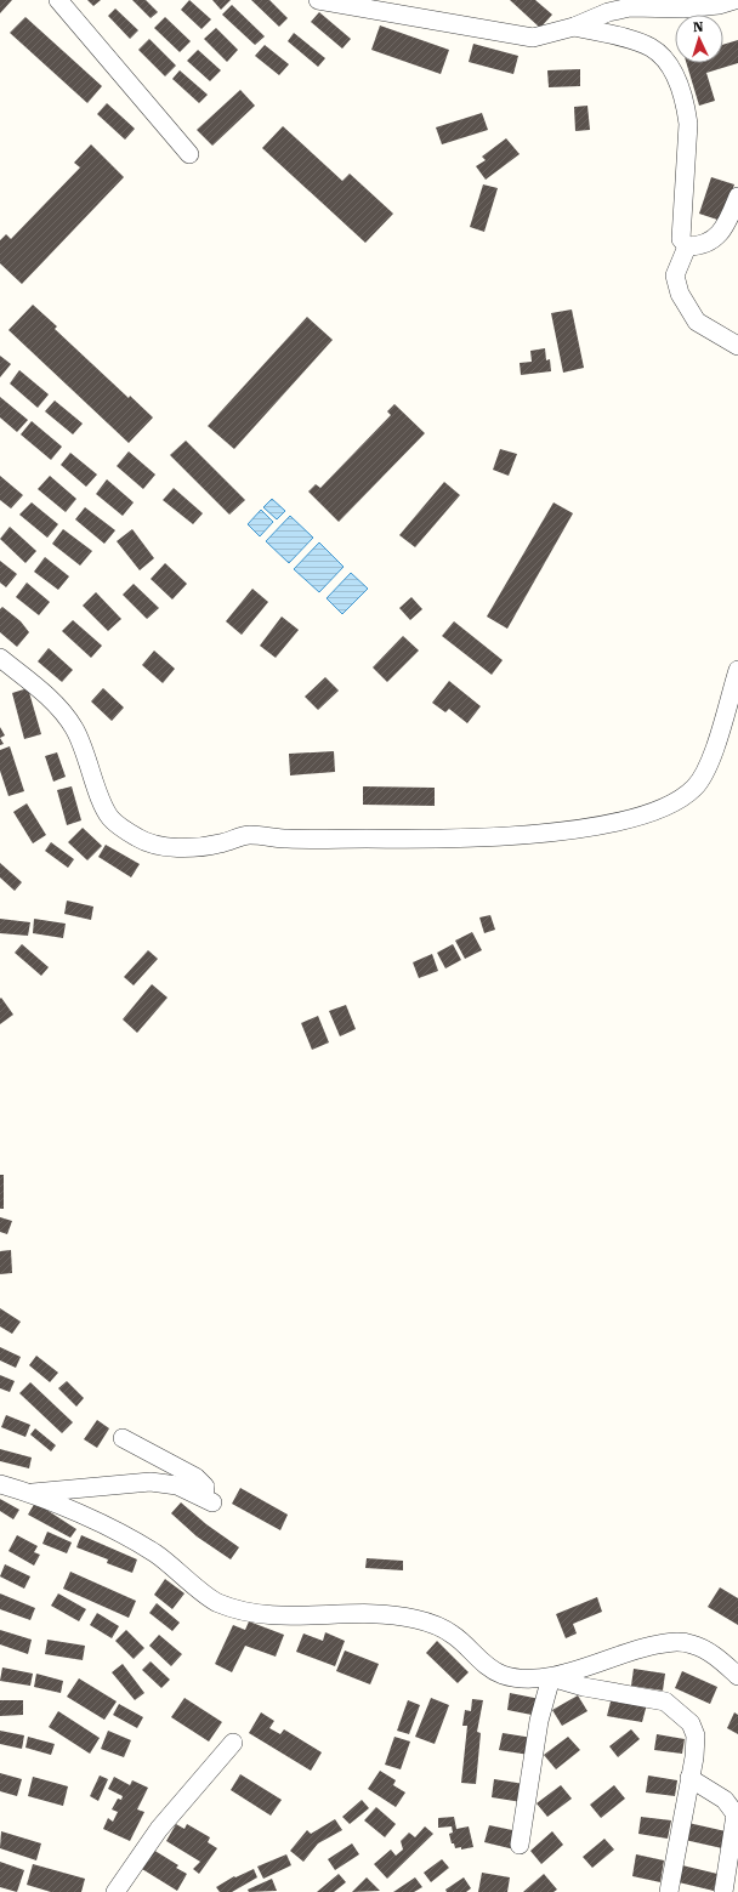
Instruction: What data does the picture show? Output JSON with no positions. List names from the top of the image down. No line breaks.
{"north":"top"}
